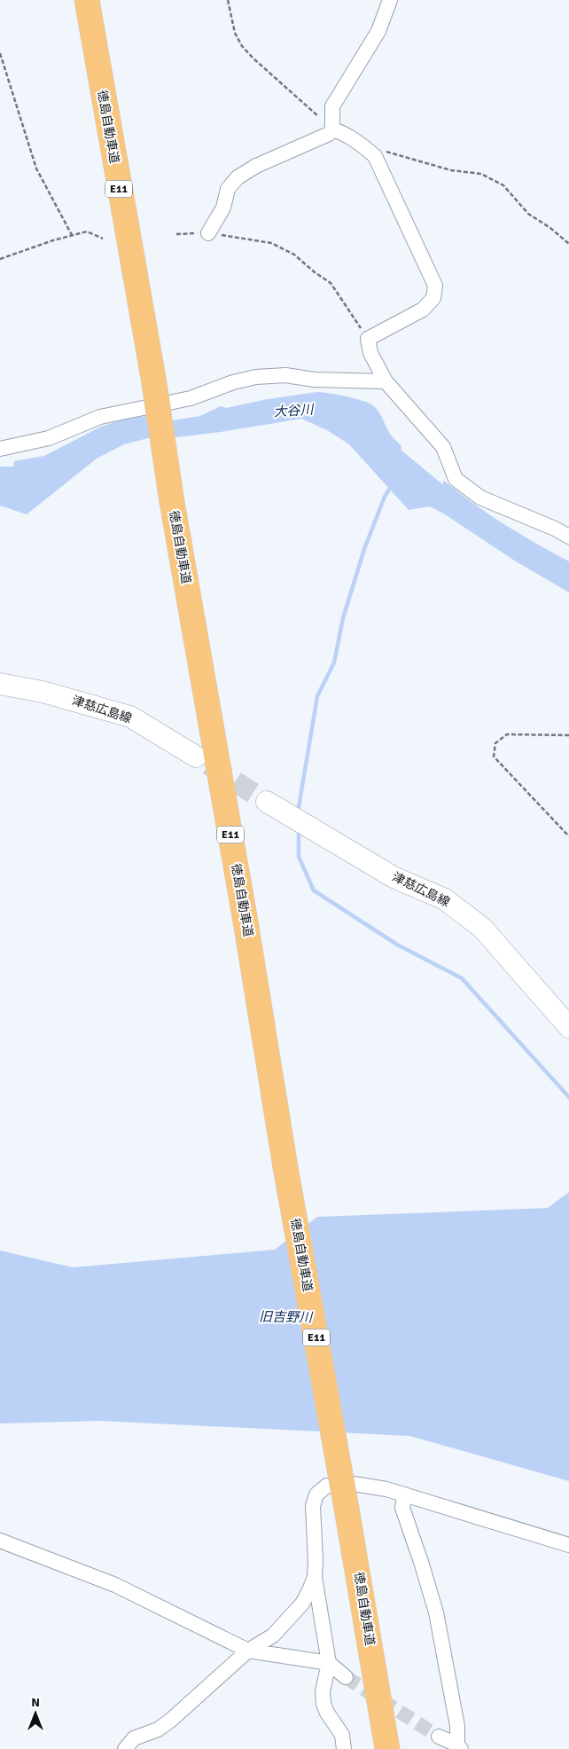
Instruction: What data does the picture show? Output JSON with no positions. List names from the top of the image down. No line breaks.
{"streets":{"highway":["徳島自動車道","E11"],"main road":["津慈広島線"]},"water":["大谷川","旧吉野川"],"north":"top"}
